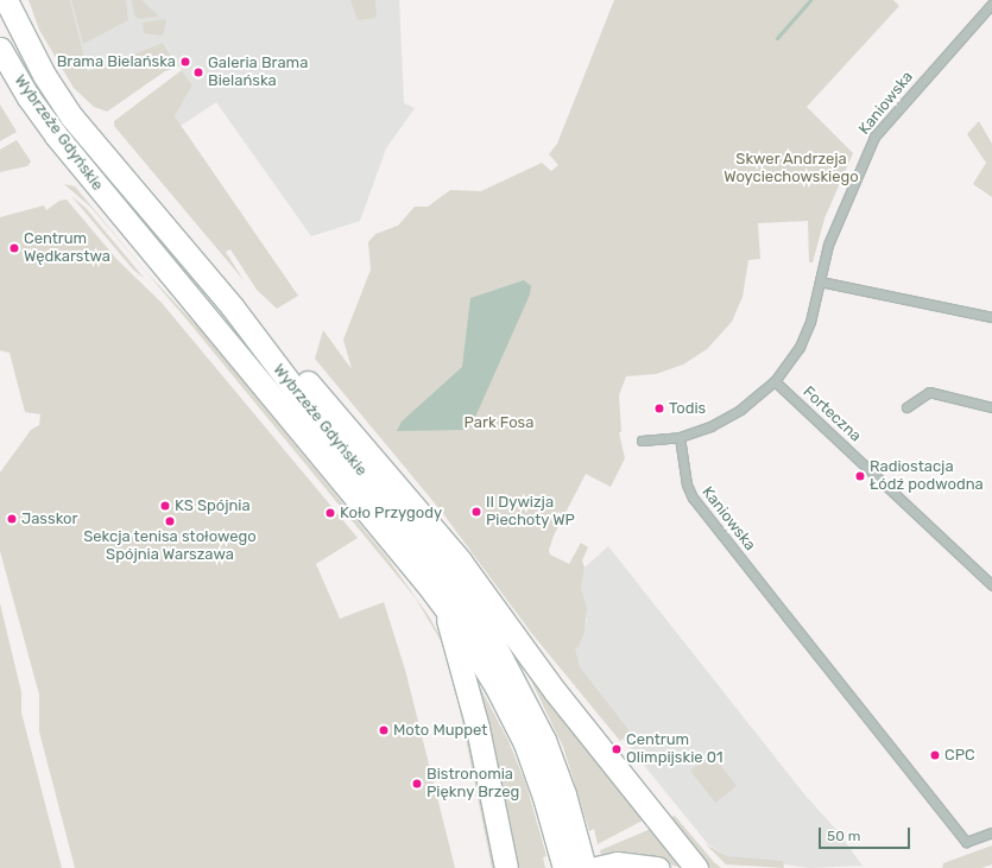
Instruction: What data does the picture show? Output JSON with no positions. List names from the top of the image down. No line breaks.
{"streets":{"main road":["Wybrzeże Gdyńskie"],"street":["Kaniowska","Forteczna"]},"crossings":[["Kaniowska","Forteczna"]],"parks":["Skwer Andrzeja Woyciechowskiego","Park Fosa"],"places":["Brama Bielańska","Galeria Brama Bielańska","Centrum Wędkarstwa","Todis","Radiostacja Łódź podwodna","KS Spójnia","II Dywizja Piechoty WP","Koło Przygody","Jasskor","Sekcja tenisa stołowego Spójnia Warszawa","Moto Muppet","Centrum Olimpijskie 01","CPC","Bistronomia Piękny Brzeg"],"scale_bar":"50 m"}
